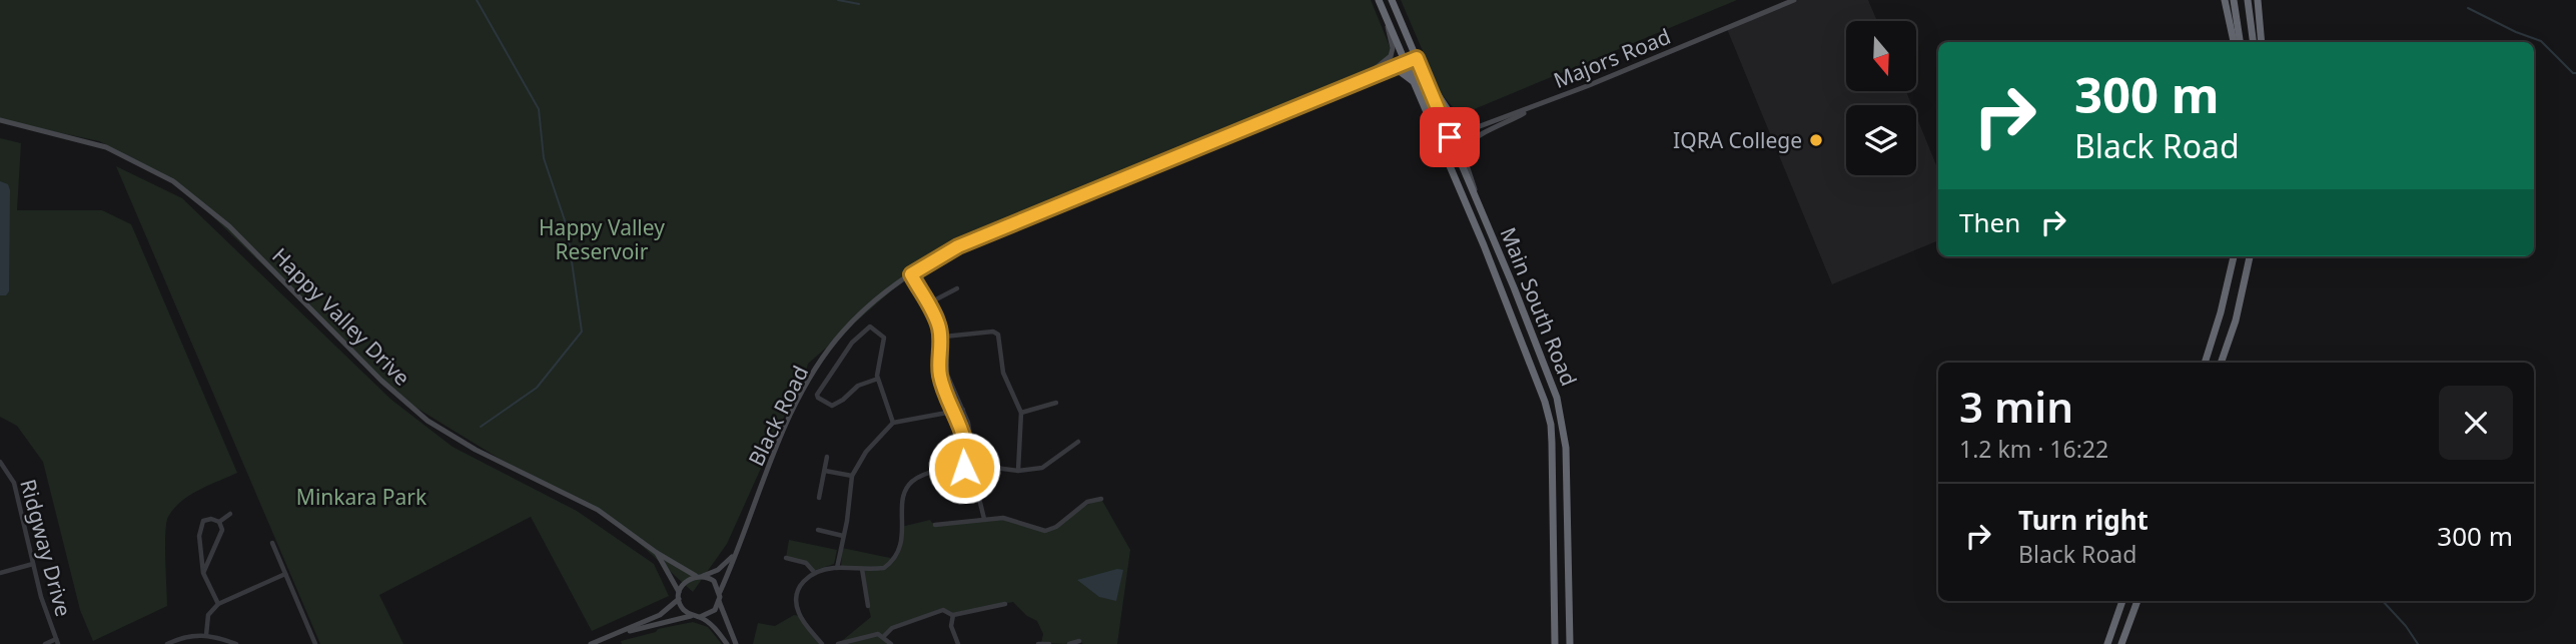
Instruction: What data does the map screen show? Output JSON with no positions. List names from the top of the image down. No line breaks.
{"streets":{"highway":["Main South Road"],"main road":["Majors Road","Happy Valley Drive","Black Road"],"street":["Ridgway Drive"]},"crossings":[["Majors Road","Main South Road"],["Main South Road","Black Road"],["Happy Valley Drive","Black Road"]],"parks":["Happy Valley Reservoir","Minkara Park"],"places":["IQRA College"],"north":"bottom","page":{"turn":["300 m","Black Road"],"then":"Then","heading":["3 min","1.2 km · 16:22"],"list":[{"name":"Turn right","note":"Black Road","value":"300 m"}]}}
